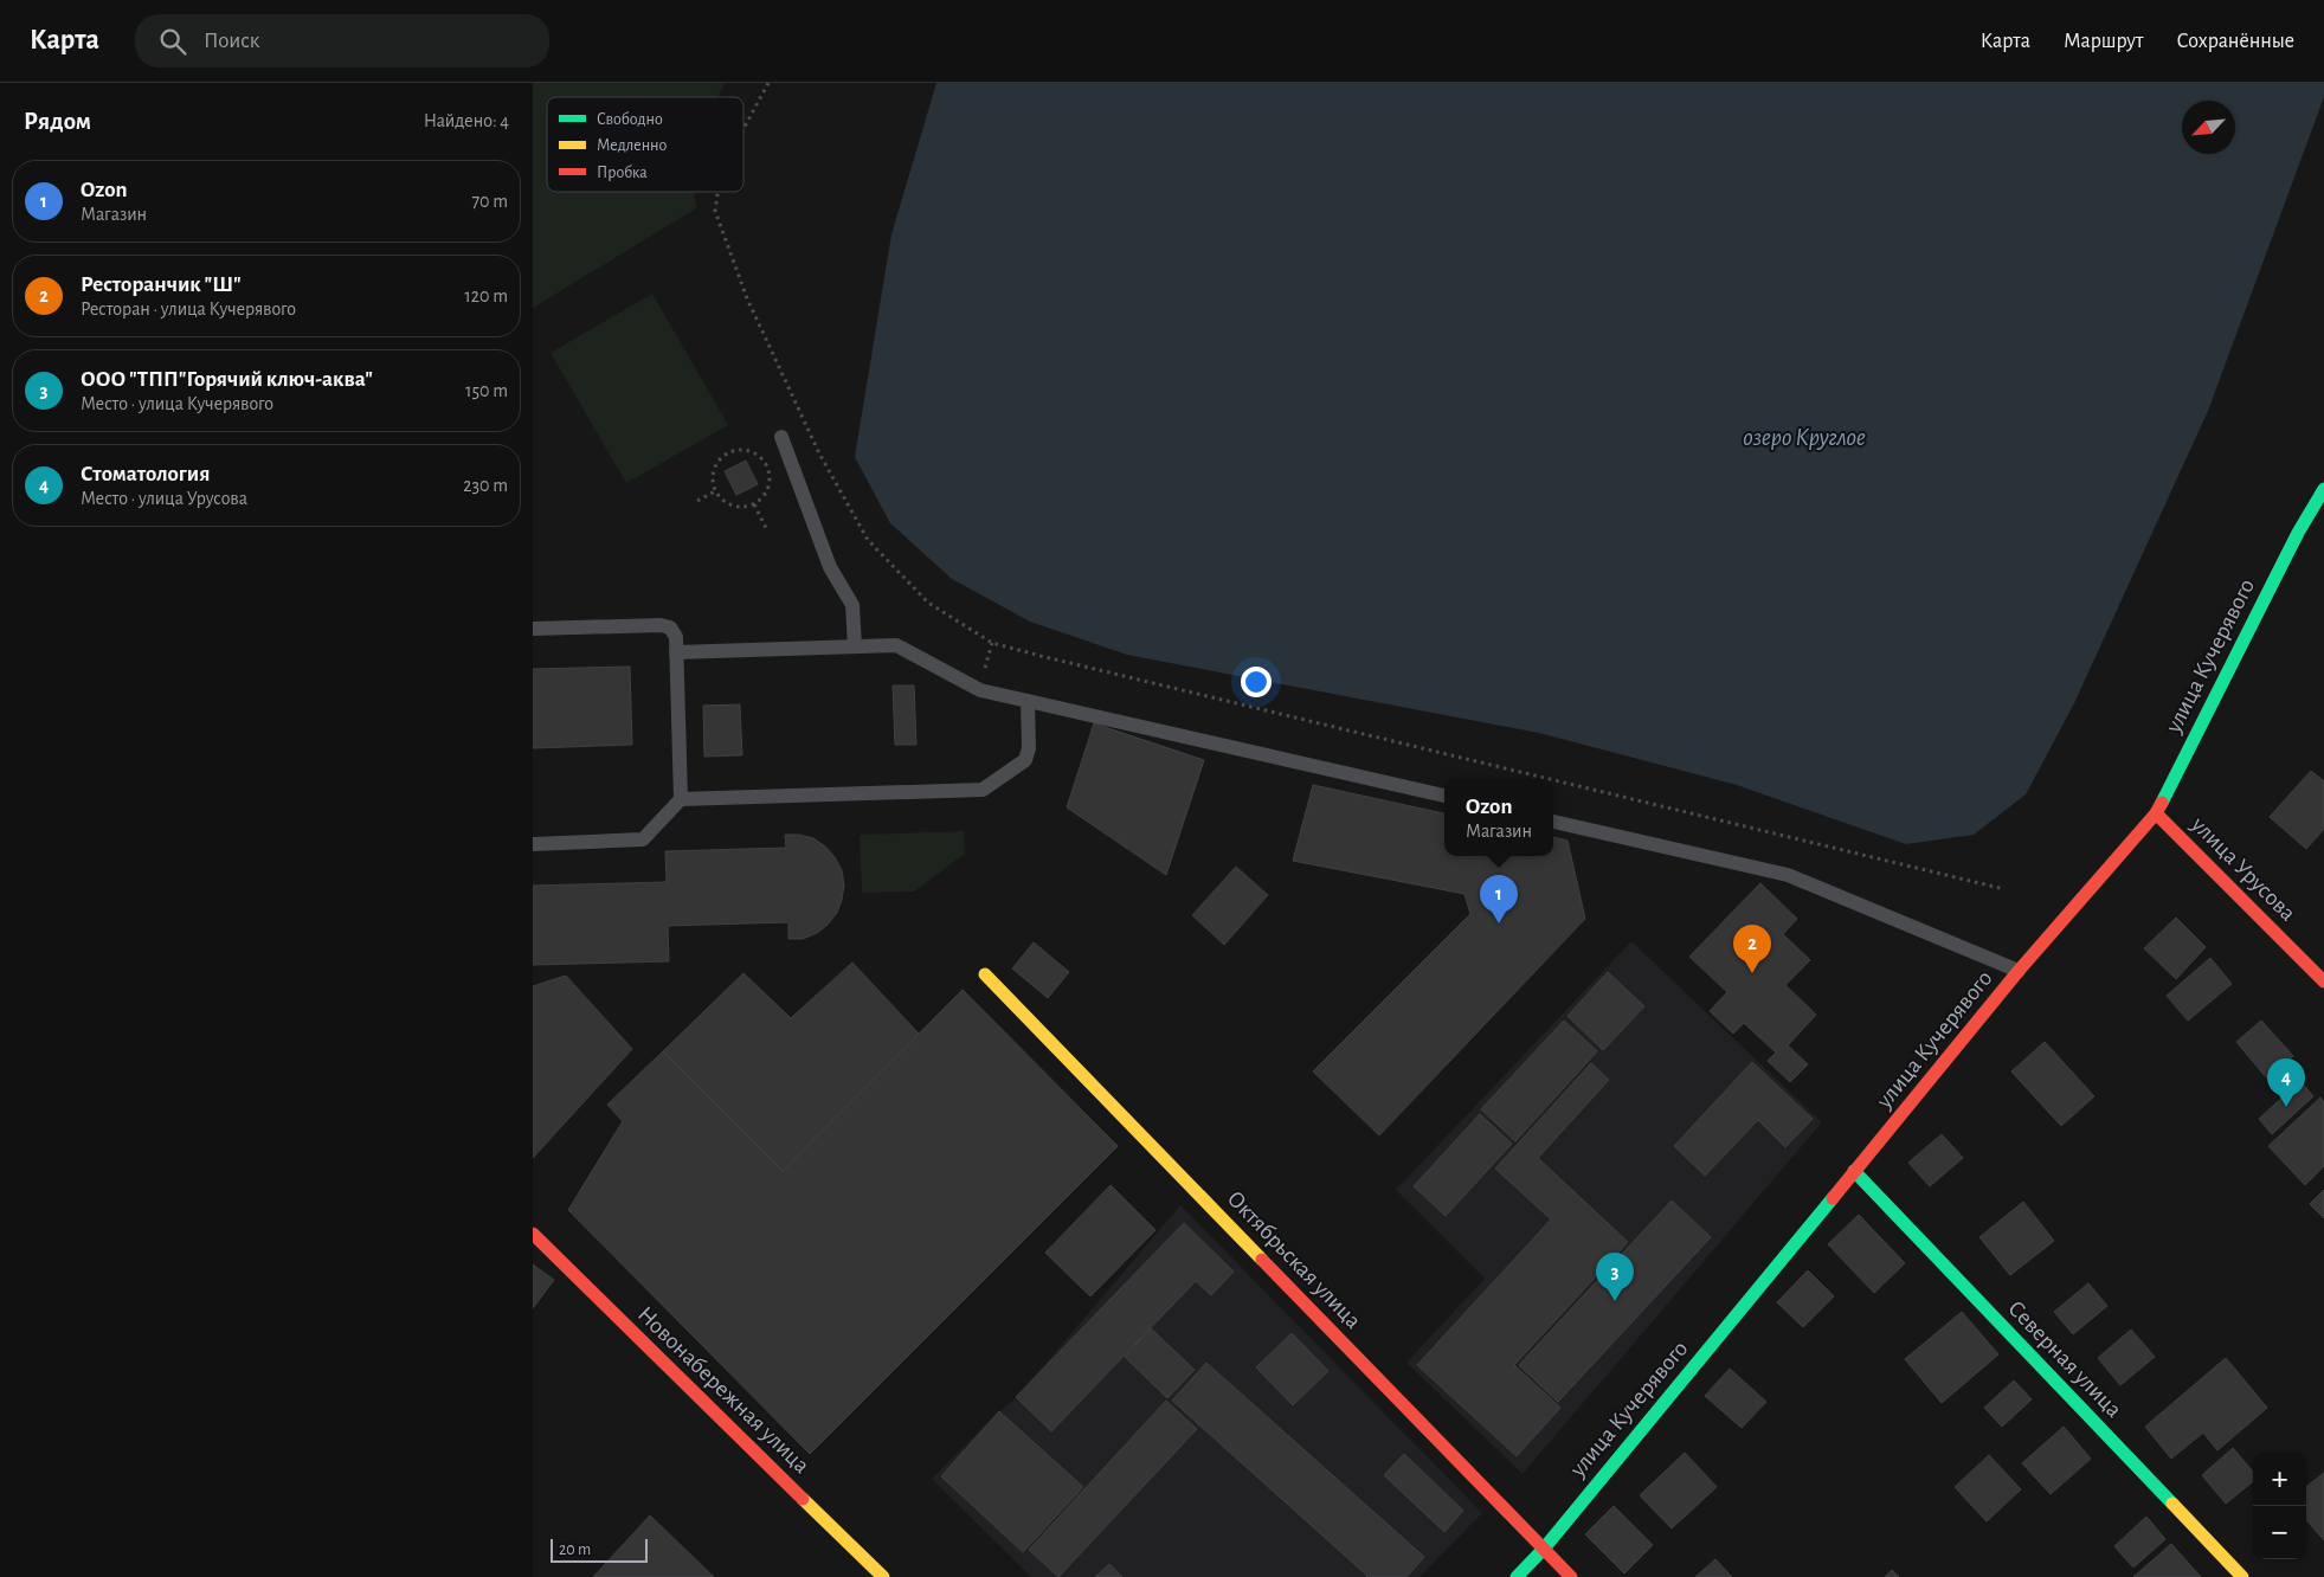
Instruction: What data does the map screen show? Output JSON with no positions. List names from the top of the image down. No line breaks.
{"streets":{"street":["улица Кучерявого","улица Урусова","Октябрьская улица","Северная улица","Новонабережная улица"]},"crossings":[["улица Кучерявого","улица Урусова"],["улица Кучерявого","Октябрьская улица"],["улица Кучерявого","Северная улица"]],"water":["озеро Круглое"],"legend":["Свободно","Медленно","Пробка"],"scale_bar":"20 m","north":"bottom left","page":{"header":"Карта","search":"Поиск","nav":["Карта","Маршрут","Сохранённые"],"heading":["Рядом","Найдено: 4"],"list":[{"mark":"1","name":"Ozon","note":"Магазин","value":"70 m"},{"mark":"2","name":"Ресторанчик \"Ш\"","note":"Ресторан · улица Кучерявого","value":"120 m"},{"mark":"3","name":"ООО \"ТПП\"Горячий ключ-аква\"","note":"Место · улица Кучерявого","value":"150 m"},{"mark":"4","name":"Стоматология","note":"Место · улица Урусова","value":"230 m"}],"popup":["Ozon","Магазин"],"pins":["1","2","4","3"],"map_buttons":["+","−"],"scale":"20 m"}}
